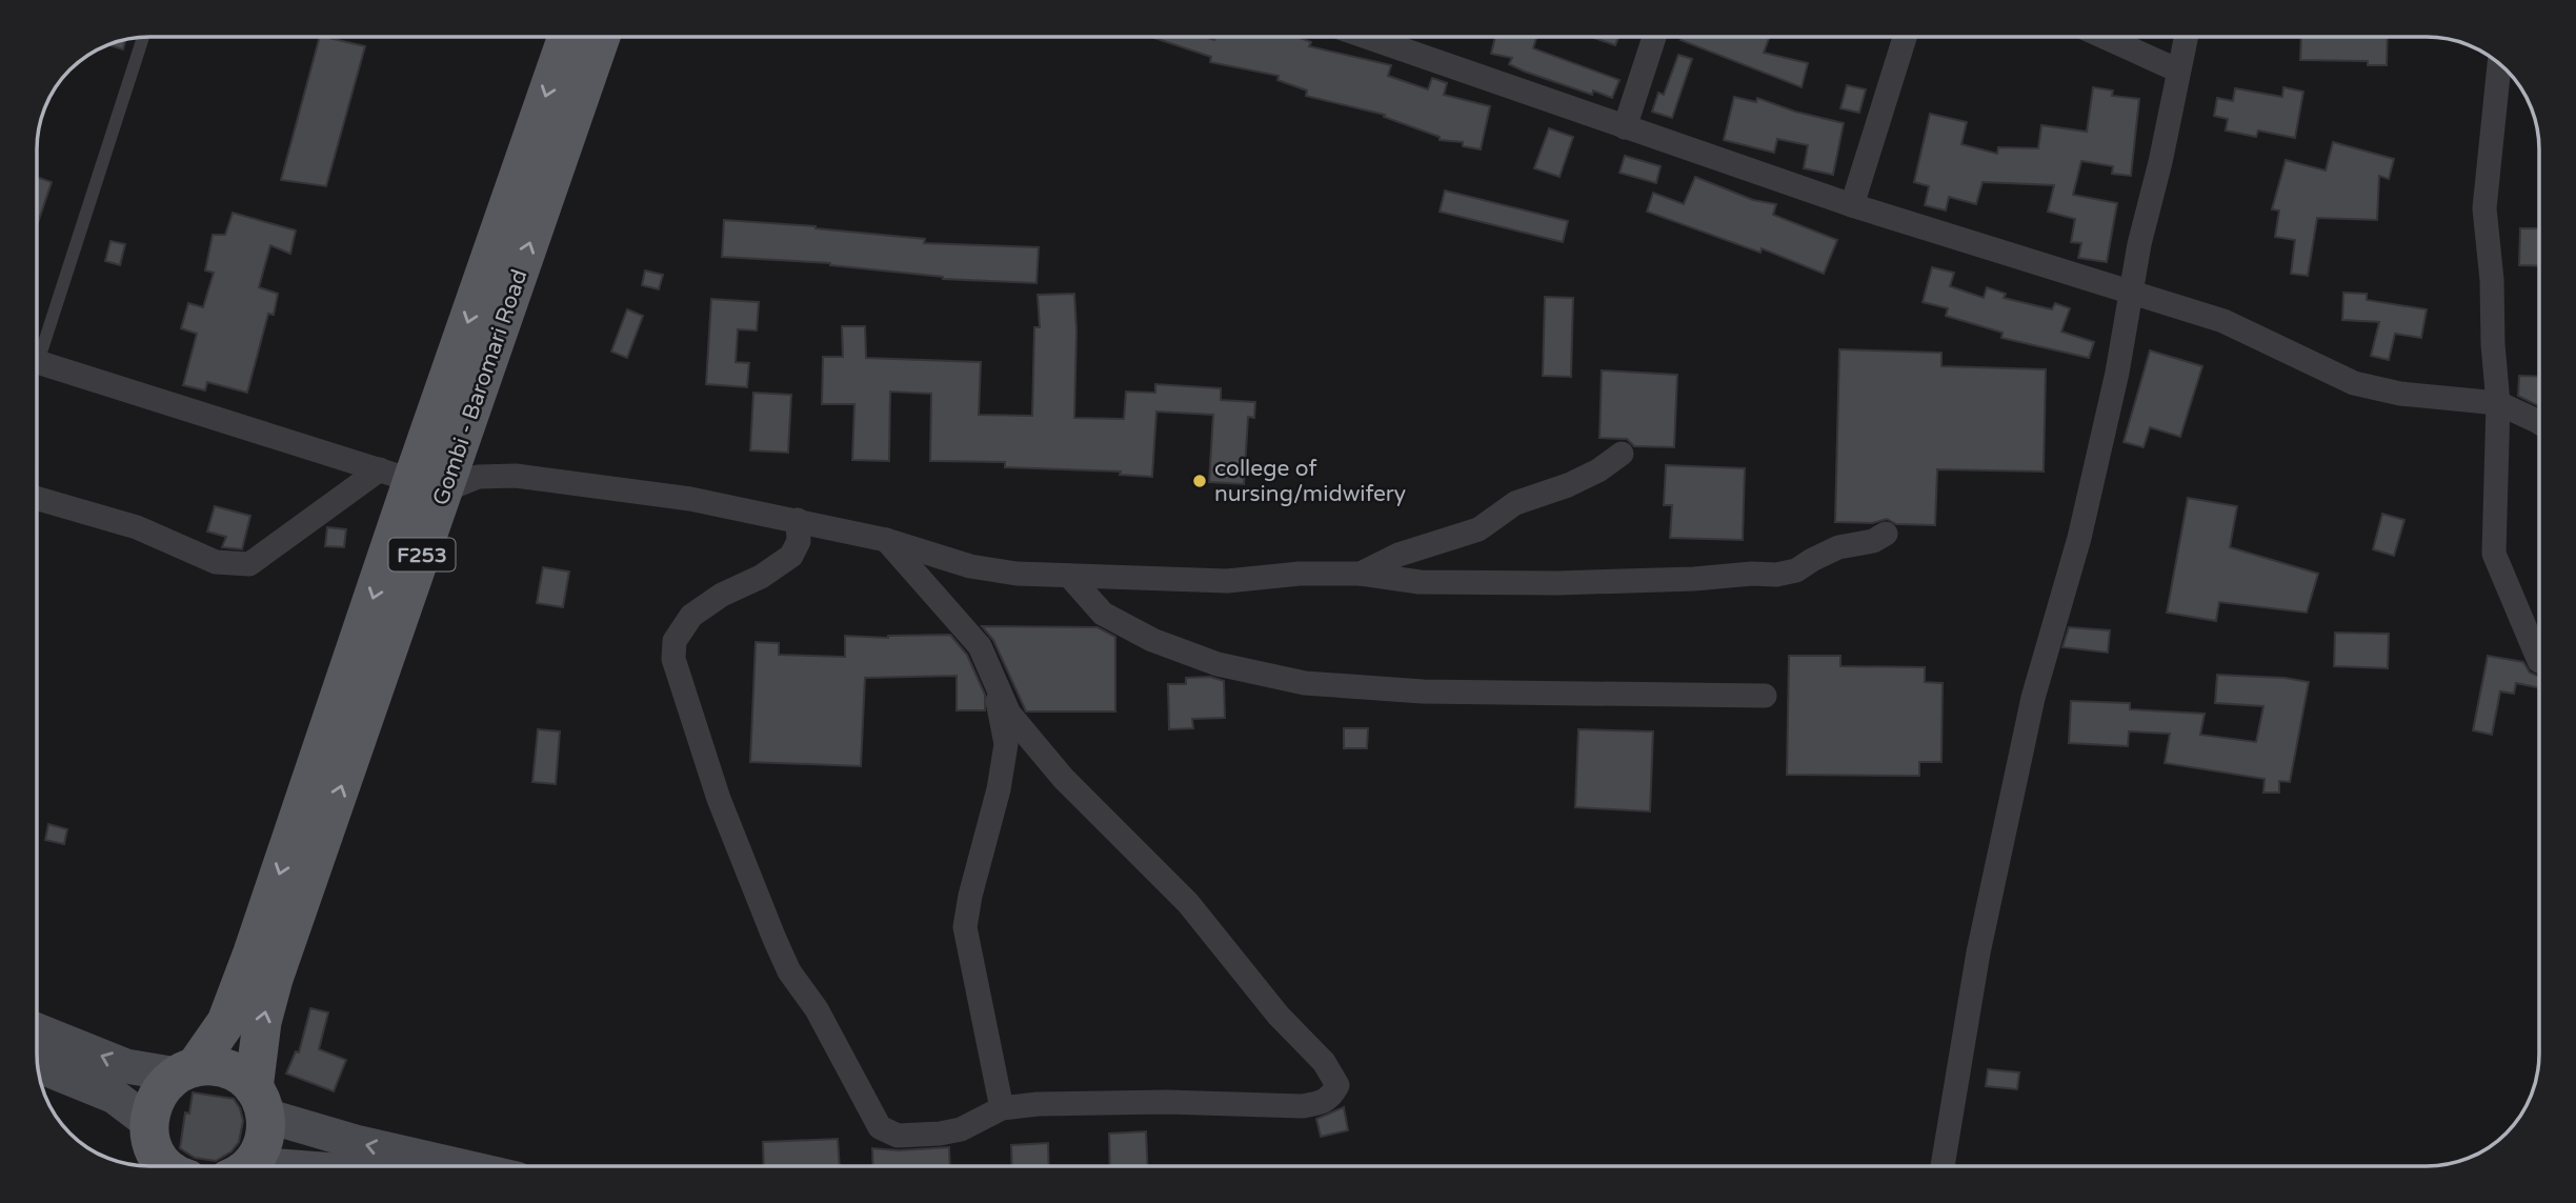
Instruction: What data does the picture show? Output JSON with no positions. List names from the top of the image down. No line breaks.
{"streets":{"main road":["Gombi - Baromari Road","F253"]},"crossings":[["Gombi - Baromari Road","F253"]],"places":["college of nursing/midwifery"]}
